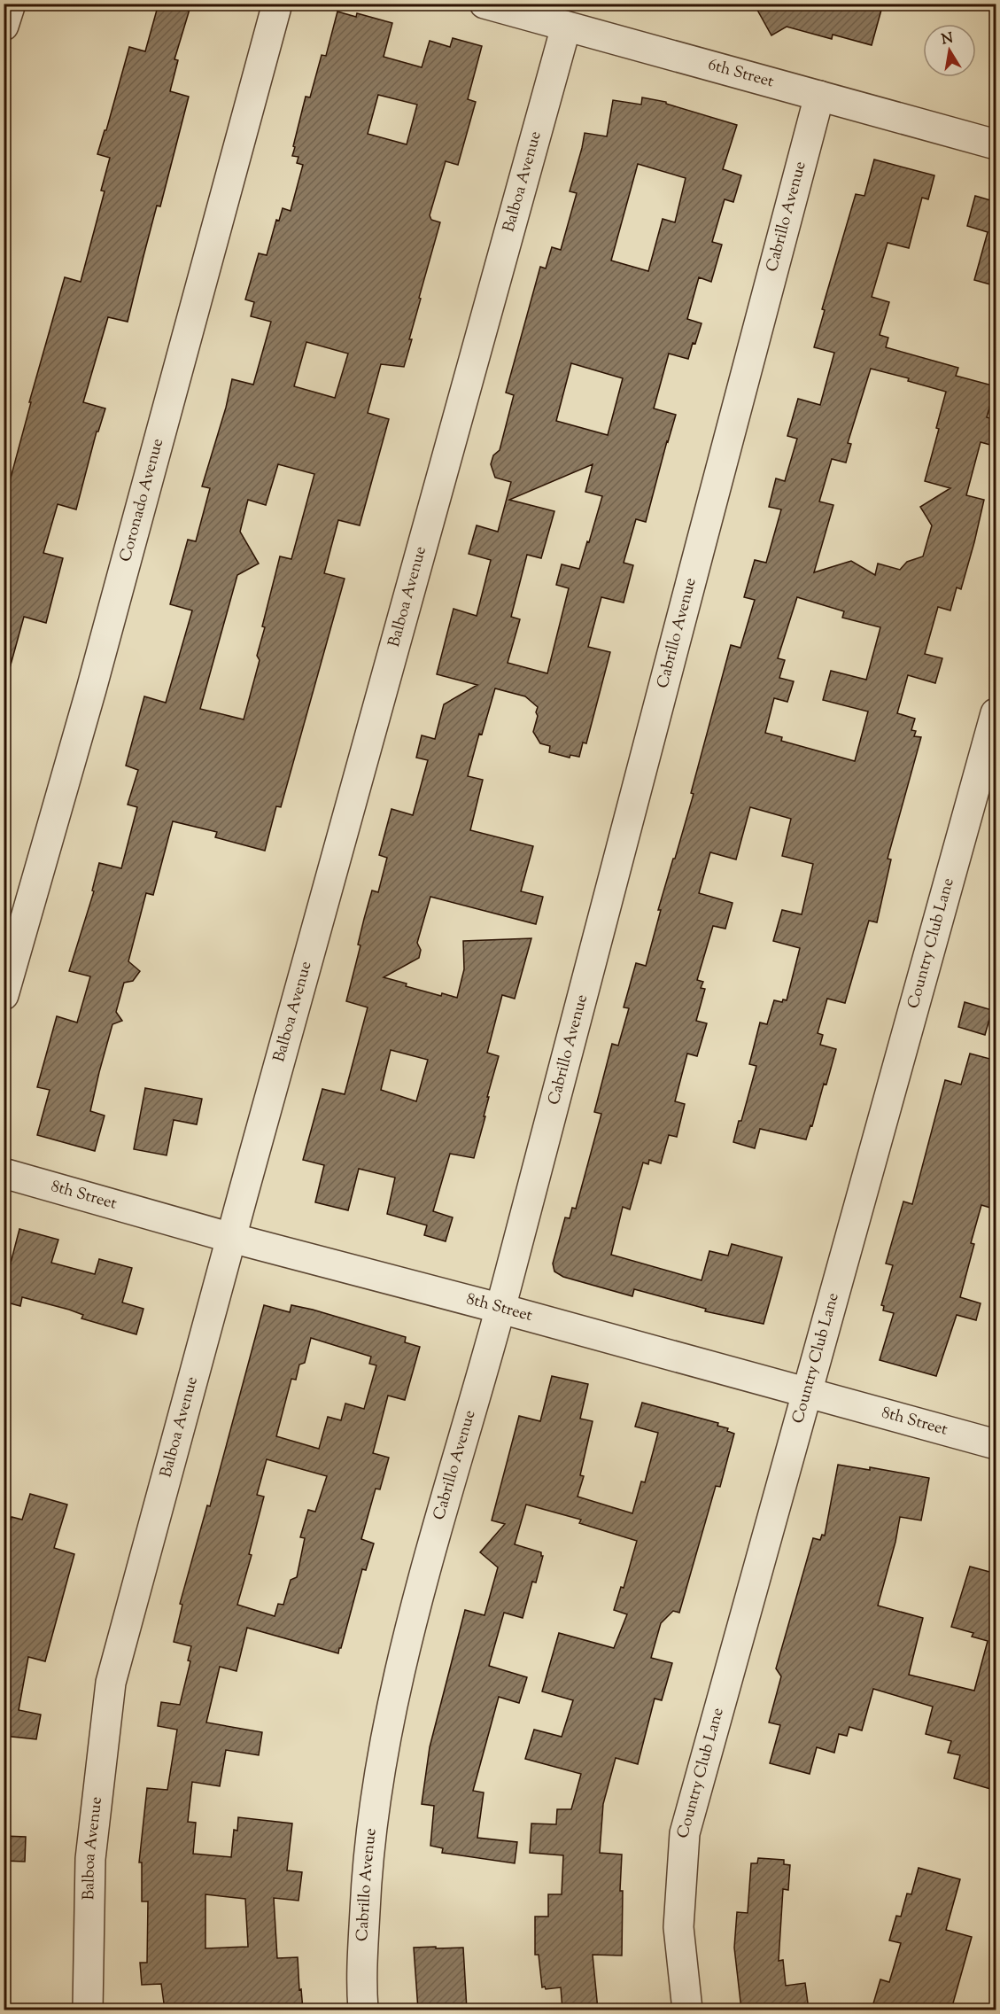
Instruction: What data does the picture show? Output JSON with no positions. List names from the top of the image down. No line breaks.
{"streets":{"street":["6th Street","Balboa Avenue","Cabrillo Avenue","Coronado Avenue","Country Club Lane","8th Street"]},"crossings":[["6th Street","Balboa Avenue"],["6th Street","Cabrillo Avenue"],["Balboa Avenue","8th Street"],["Cabrillo Avenue","8th Street"],["Country Club Lane","8th Street"]],"north":"top"}
